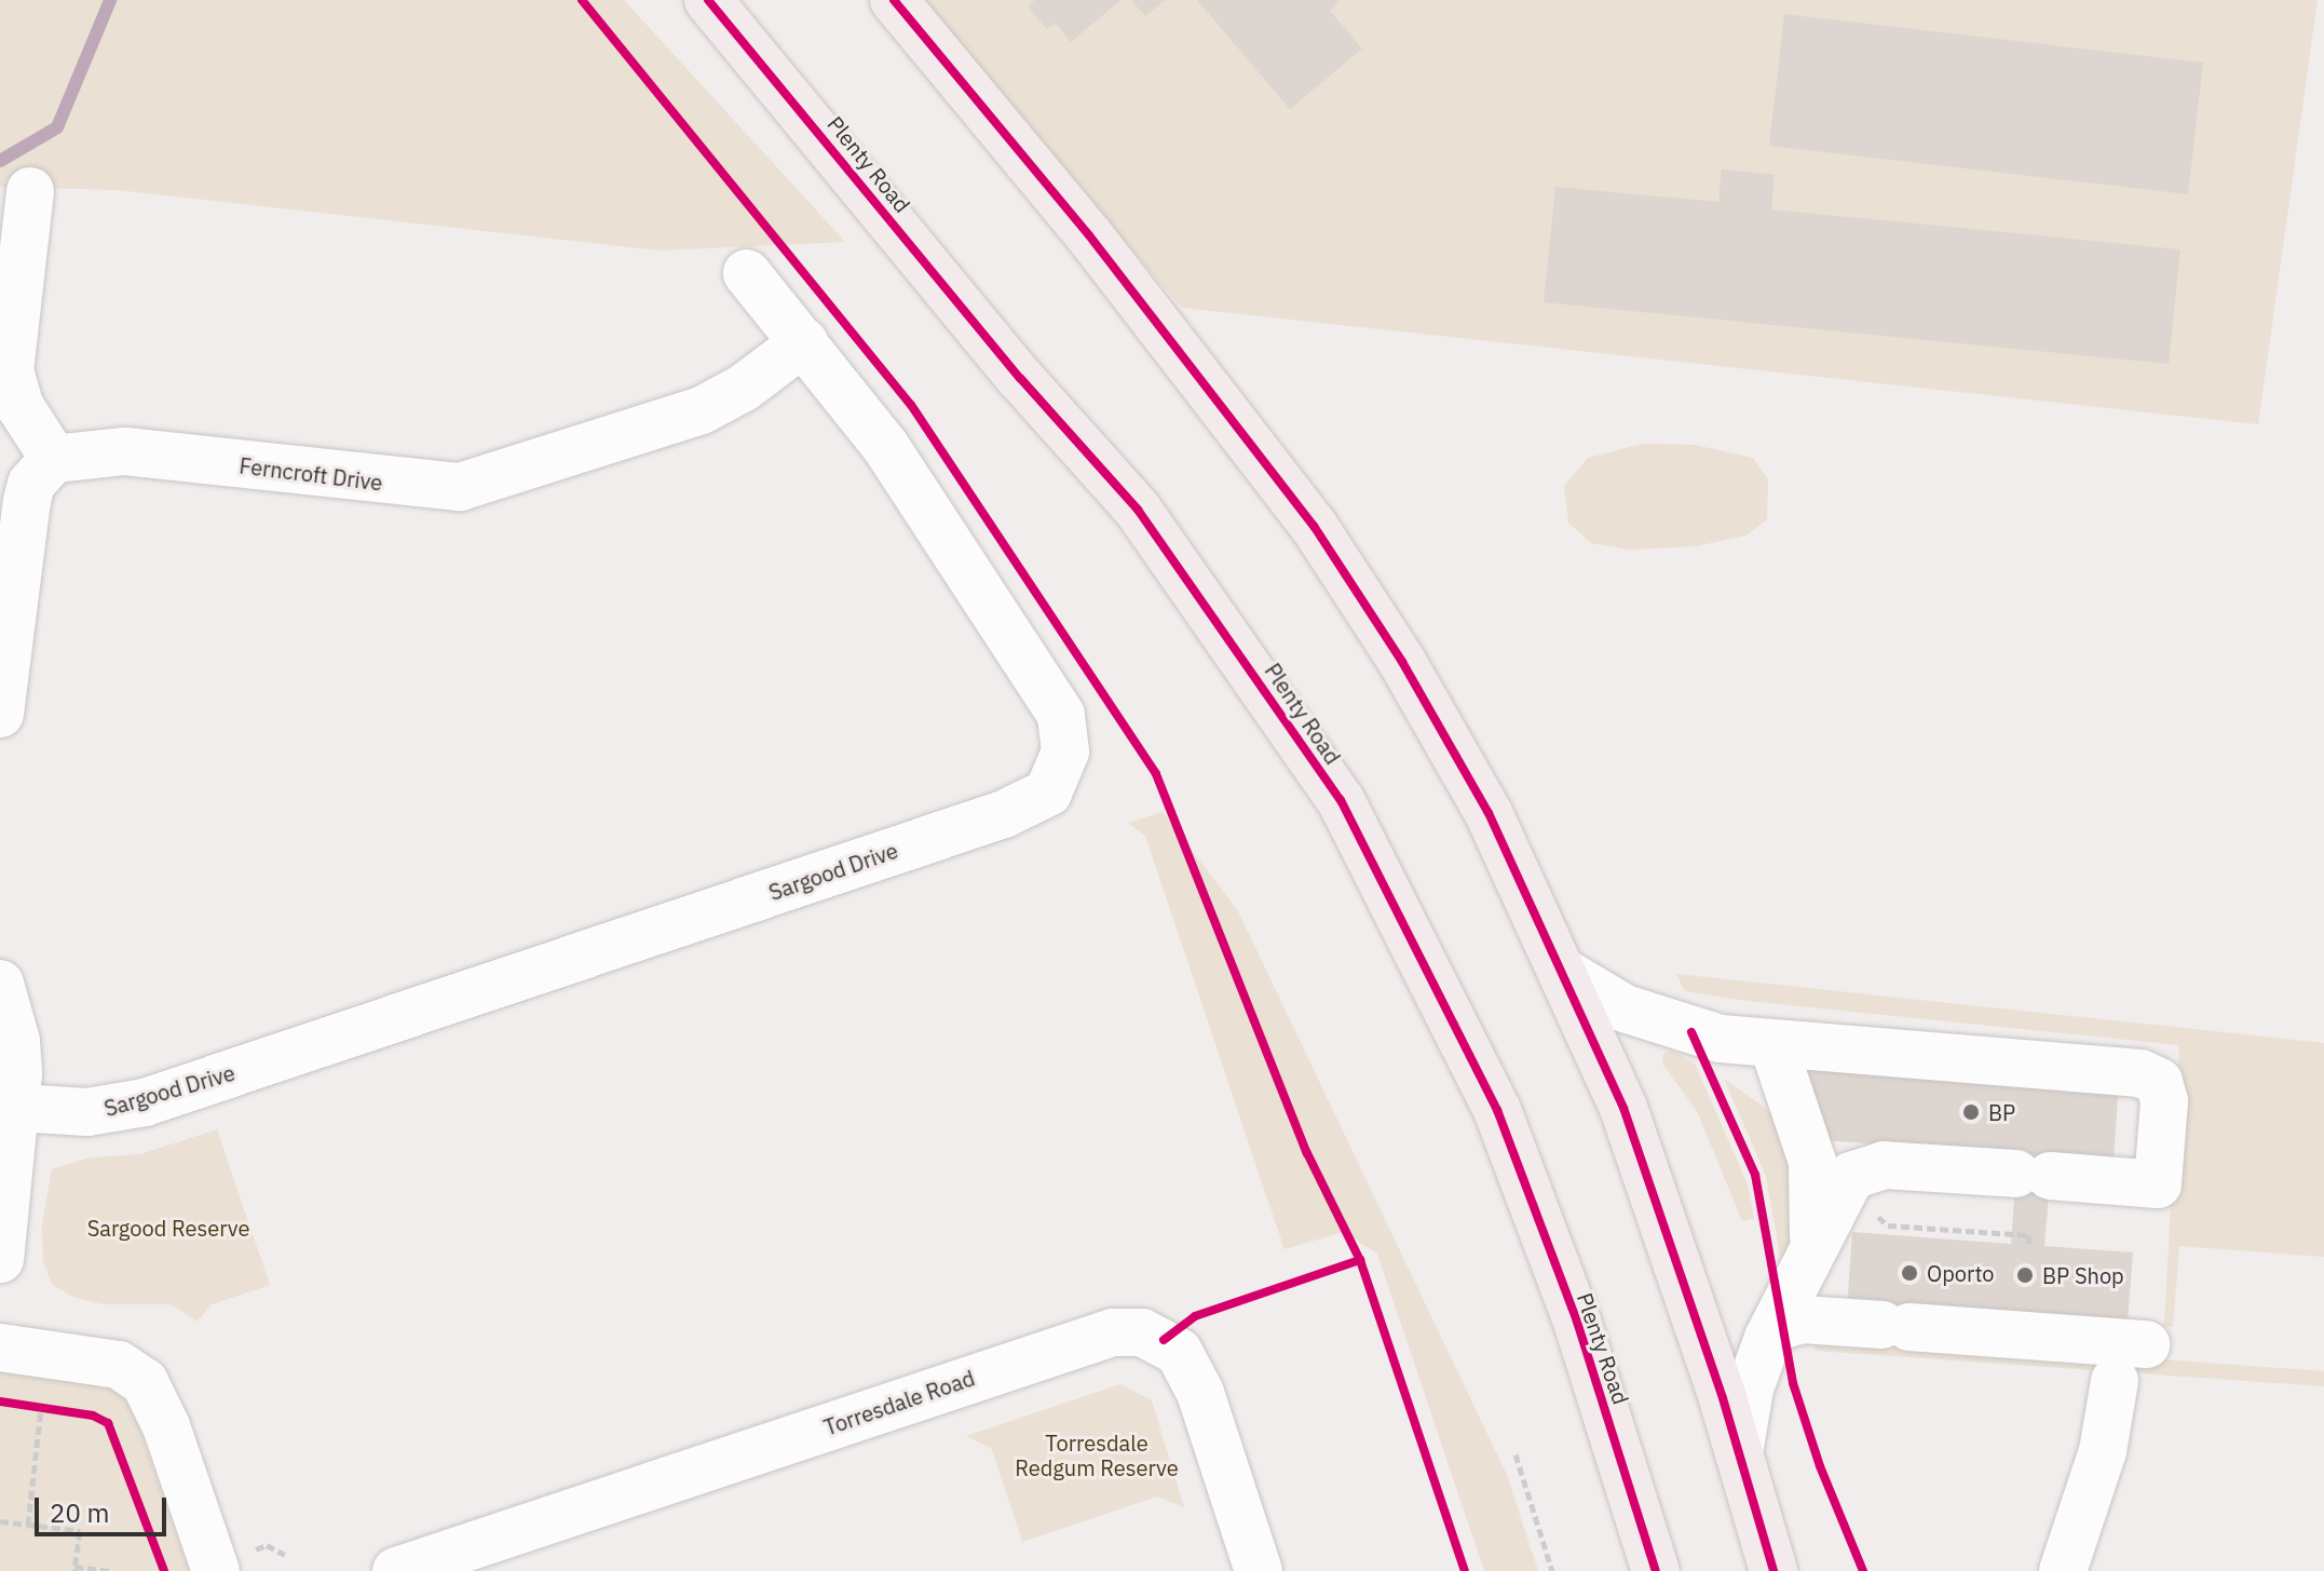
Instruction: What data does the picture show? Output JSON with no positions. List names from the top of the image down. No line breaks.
{"streets":{"highway":["Plenty Road"],"street":["Ferncroft Drive","Sargood Drive","Torresdale Road"]},"crossings":[["Ferncroft Drive","Sargood Drive"]],"parks":["Sargood Reserve","Torresdale Redgum Reserve"],"places":["BP","Oporto","BP Shop"],"scale_bar":"20 m"}
